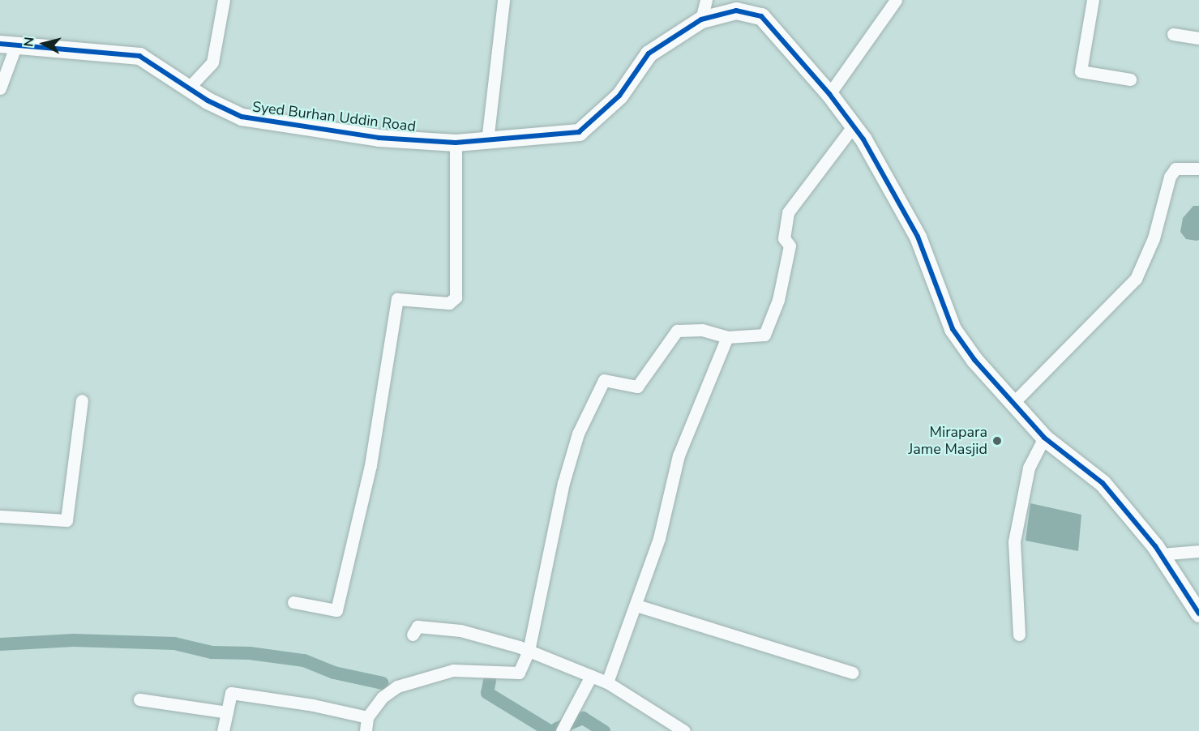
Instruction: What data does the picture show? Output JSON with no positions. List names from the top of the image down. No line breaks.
{"streets":{"street":["Syed Burhan Uddin Road"]},"places":["Mirapara Jame Masjid"],"north":"left"}
